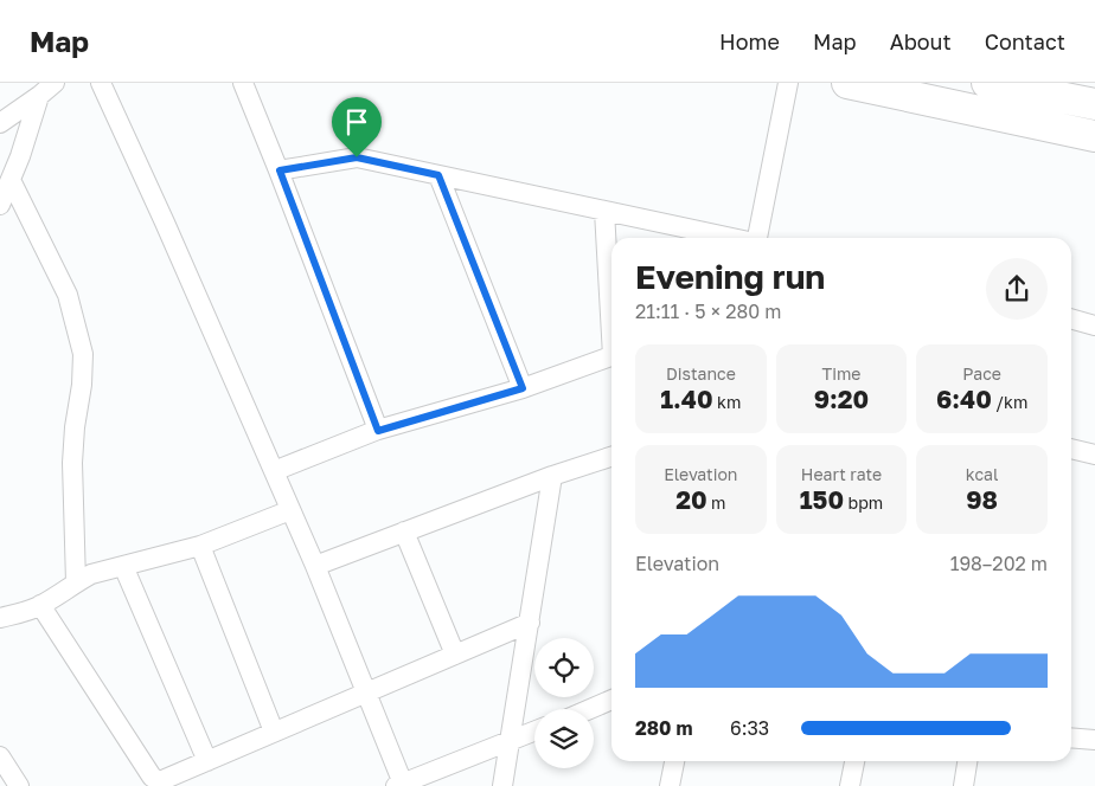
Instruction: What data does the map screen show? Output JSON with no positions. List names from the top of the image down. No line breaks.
{"page":{"header":"Map","nav":["Home","Map","About","Contact"],"heading":["Evening run","21:11 · 5 × 280 m"],"stats":[["Distance","1.40 km"],["Time","9:20"],["Pace","6:40 /km"],["Elevation","20 m"],["Heart rate","150 bpm"],["kcal","98"]],"chart":["Elevation","198–202 m"],"list":[{"name":"280 m","note":"6:33"}]}}
